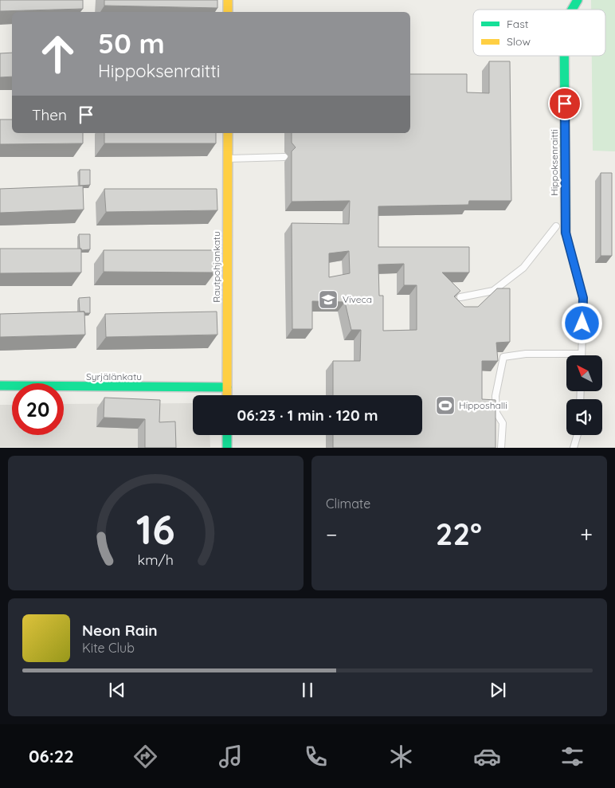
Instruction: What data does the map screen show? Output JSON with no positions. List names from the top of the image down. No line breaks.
{"streets":{"street":["Hippoksenraitti","Rautpohjankatu","Syrjälänkatu"]},"crossings":[["Rautpohjankatu","Syrjälänkatu"]],"places":{"school or university":["Viveca"],"sports":["Hipposhalli"]},"legend":["Fast","Slow"],"north":"top left","page":{"turn":["50 m","Hippoksenraitti"],"then":"Then","limit":"20","trip":"06:23 · 1 min · 120 m","tile":"Climate","heat":["−","22°","+"],"song":["Neon Rain","Kite Club"],"tabs":"06:22","gauge":["16","km/h"]}}
